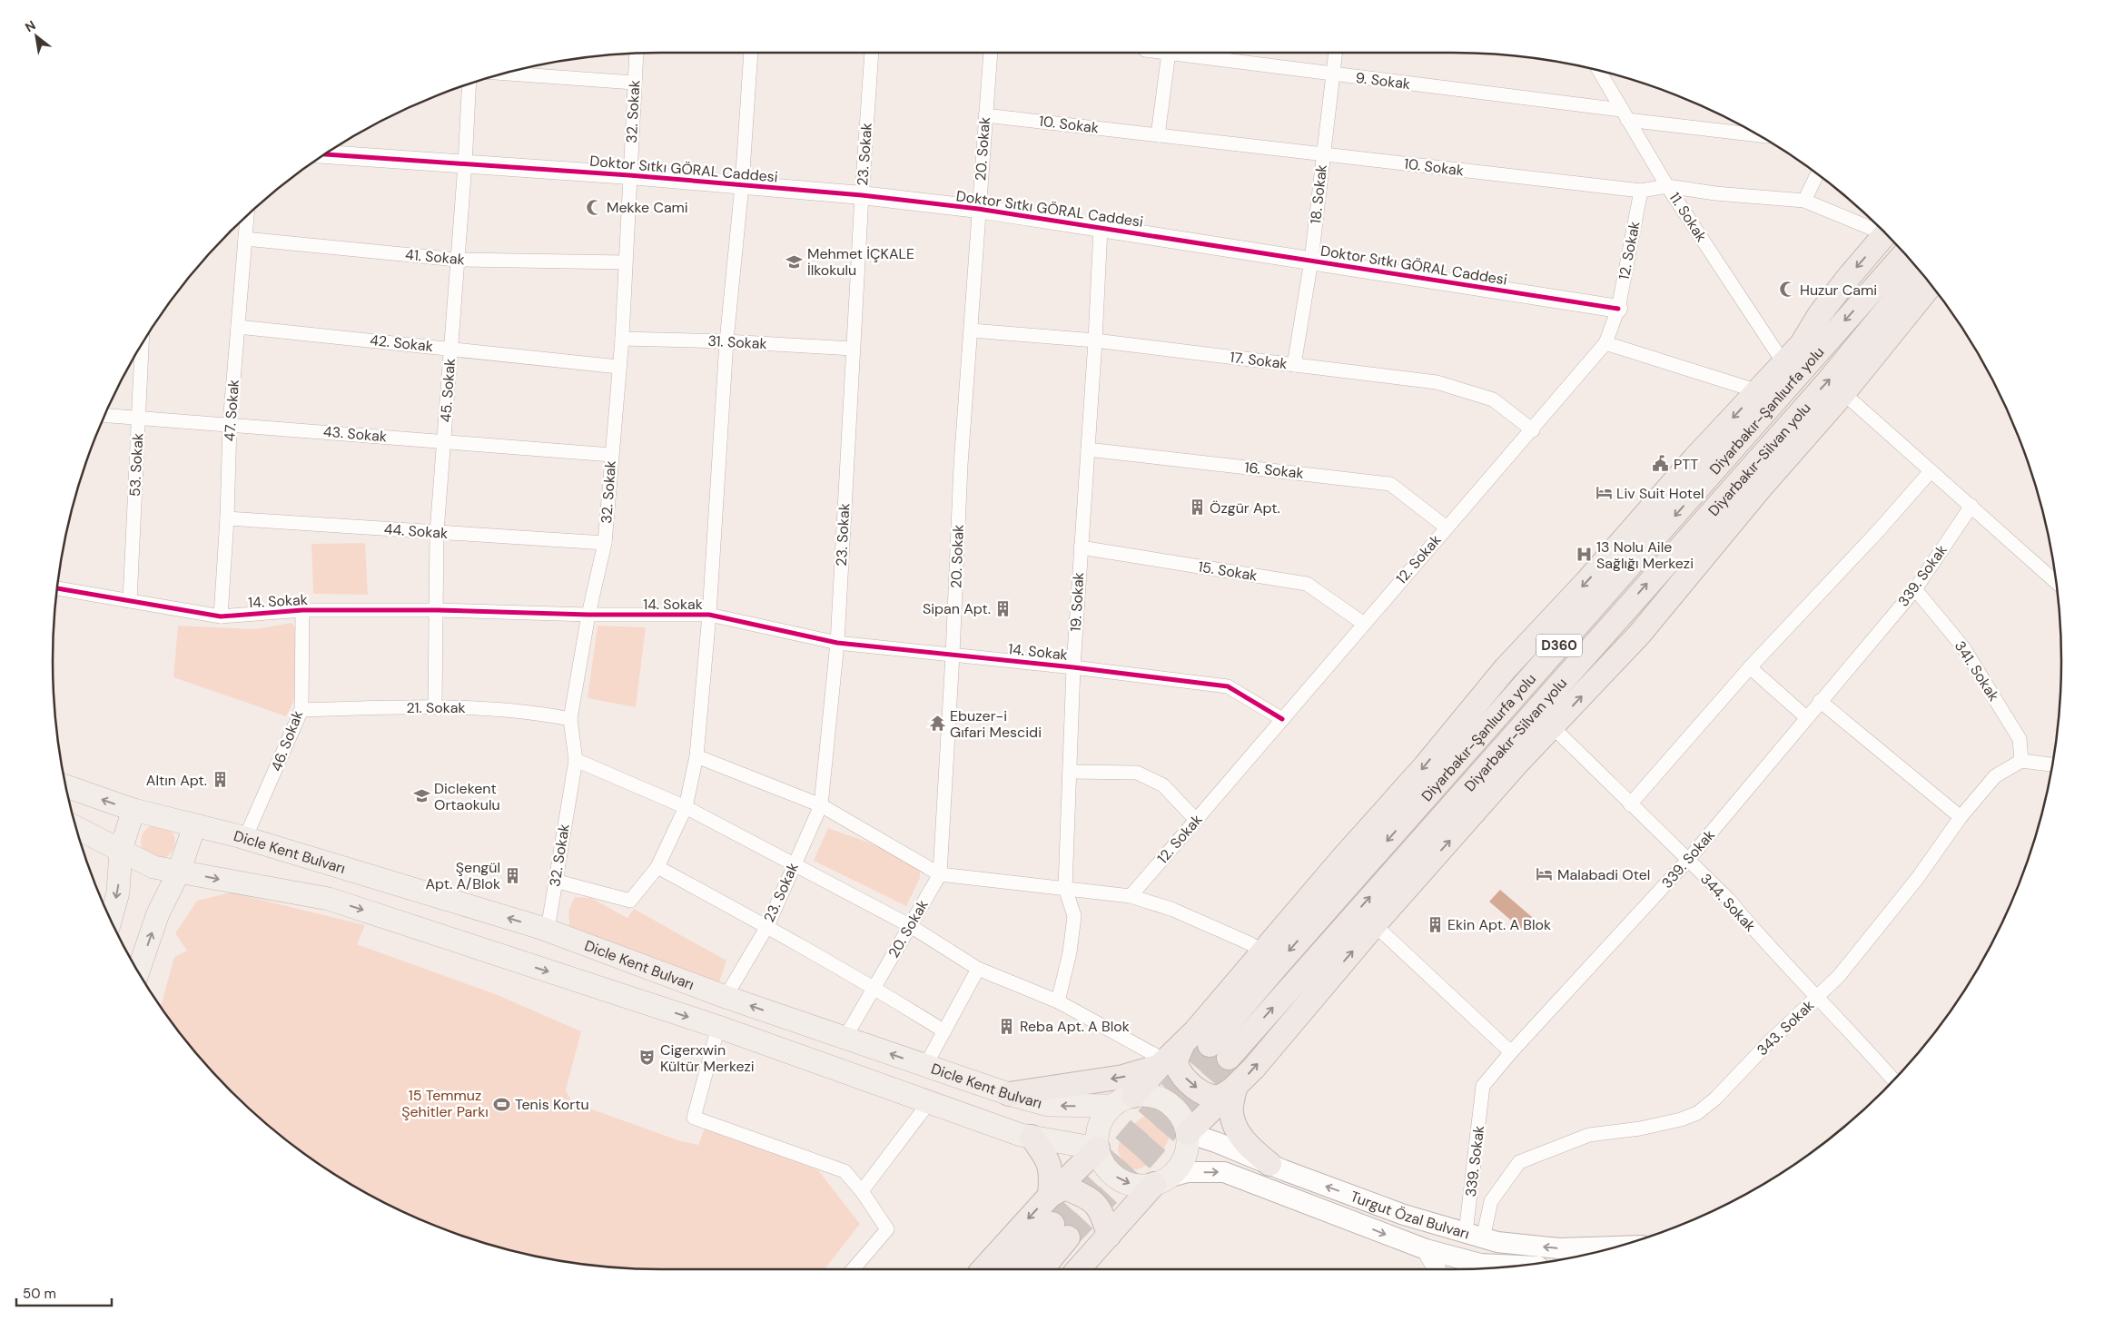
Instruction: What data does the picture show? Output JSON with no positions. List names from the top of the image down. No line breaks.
{"streets":{"highway":["Diyarbakır-Şanlıurfa yolu","Diyarbakır-Silvan yolu","D360"],"main road":["Dicle Kent Bulvarı","Turgut Özal Bulvarı"],"street":["9. Sokak","32. Sokak","10. Sokak","20. Sokak","23. Sokak","Doktor Sıtkı GÖRAL Caddesi","18. Sokak","11. Sokak","12. Sokak","41. Sokak","31. Sokak","42. Sokak","17. Sokak","45. Sokak","47. Sokak","43. Sokak","53. Sokak","16. Sokak","44. Sokak","15. Sokak","339. Sokak","14. Sokak","19. Sokak","341. Sokak","21. Sokak","46. Sokak","344. Sokak","343. Sokak"]},"crossings":[["9. Sokak","18. Sokak"],["9. Sokak","11. Sokak"],["32. Sokak","Doktor Sıtkı GÖRAL Caddesi"],["32. Sokak","41. Sokak"],["32. Sokak","31. Sokak"],["32. Sokak","42. Sokak"],["32. Sokak","43. Sokak"],["32. Sokak","44. Sokak"],["32. Sokak","14. Sokak"],["32. Sokak","21. Sokak"],["32. Sokak","Dicle Kent Bulvarı"],["10. Sokak","20. Sokak"],["10. Sokak","18. Sokak"],["10. Sokak","11. Sokak"],["10. Sokak","12. Sokak"],["20. Sokak","Doktor Sıtkı GÖRAL Caddesi"],["20. Sokak","17. Sokak"],["20. Sokak","14. Sokak"],["20. Sokak","Dicle Kent Bulvarı"],["23. Sokak","Doktor Sıtkı GÖRAL Caddesi"],["23. Sokak","31. Sokak"],["23. Sokak","14. Sokak"],["23. Sokak","Dicle Kent Bulvarı"],["Doktor Sıtkı GÖRAL Caddesi","18. Sokak"],["Doktor Sıtkı GÖRAL Caddesi","12. Sokak"],["Doktor Sıtkı GÖRAL Caddesi","45. Sokak"],["Doktor Sıtkı GÖRAL Caddesi","19. Sokak"],["18. Sokak","17. Sokak"],["12. Sokak","17. Sokak"],["12. Sokak","16. Sokak"],["12. Sokak","15. Sokak"],["12. Sokak","14. Sokak"],["41. Sokak","45. Sokak"],["41. Sokak","47. Sokak"],["42. Sokak","45. Sokak"],["42. Sokak","47. Sokak"],["17. Sokak","19. Sokak"],["45. Sokak","43. Sokak"],["45. Sokak","44. Sokak"],["45. Sokak","14. Sokak"],["45. Sokak","21. Sokak"],["47. Sokak","43. Sokak"],["47. Sokak","44. Sokak"],["47. Sokak","14. Sokak"],["Diyarbakır-Şanlıurfa yolu","Diyarbakır-Silvan yolu"],["43. Sokak","53. Sokak"],["53. Sokak","14. Sokak"],["16. Sokak","19. Sokak"],["15. Sokak","19. Sokak"],["339. Sokak","341. Sokak"],["339. Sokak","344. Sokak"],["339. Sokak","343. Sokak"],["339. Sokak","Turgut Özal Bulvarı"],["14. Sokak","19. Sokak"],["14. Sokak","46. Sokak"],["341. Sokak","343. Sokak"],["21. Sokak","46. Sokak"],["46. Sokak","Dicle Kent Bulvarı"],["Dicle Kent Bulvarı","Turgut Özal Bulvarı"],["344. Sokak","343. Sokak"],["343. Sokak","Turgut Özal Bulvarı"]],"parks":["15 Temmuz Şehitler Parkı"],"places":{"mosque":["Mekke Cami","Huzur Cami"],"school or university":["Mehmet İÇKALE İlkokulu","Diclekent Ortaokulu"],"public building":["PTT"],"hotel":["Liv Suit Hotel","Malabadi Otel"],"building":["Özgür Apt.","Sipan Apt.","Altın Apt.","Şengül Apt. A/Blok","Ekin Apt. A Blok","Reba Apt. A Blok"],"hospital":["13 Nolu Aile Sağlığı Merkezi"],"temple":["Ebuzer-i Gıfari Mescidi"],"theatre":["Cigerxwin Kültür Merkezi"],"sports":["Tenis Kortu"]},"scale_bar":"50 m","north":"top left"}
